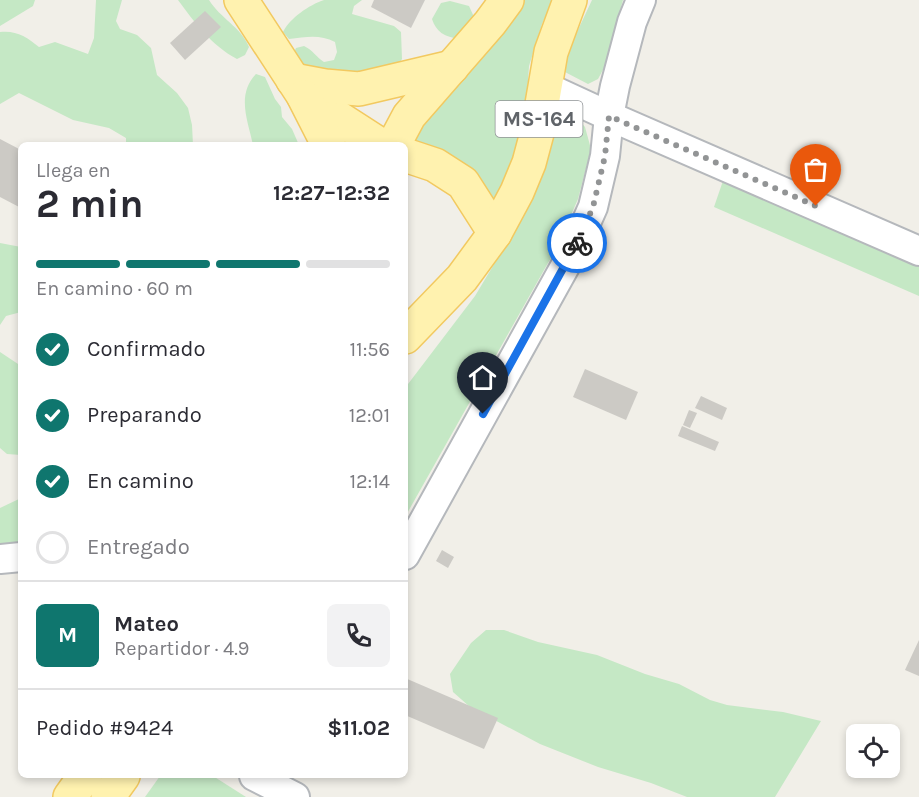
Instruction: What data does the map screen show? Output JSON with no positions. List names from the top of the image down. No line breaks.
{"streets":{"main road":["MS-164"]},"page":{"heading":["2 min","Llega en","12:27–12:32"],"panel":["Mateo","Repartidor · 4.9","Pedido #9424","$11.02"],"bar":"En camino · 60 m","list":[["Confirmado","11:56"],["Preparando","12:01"],["En camino","12:14"],"Entregado"],"round":"M"}}
